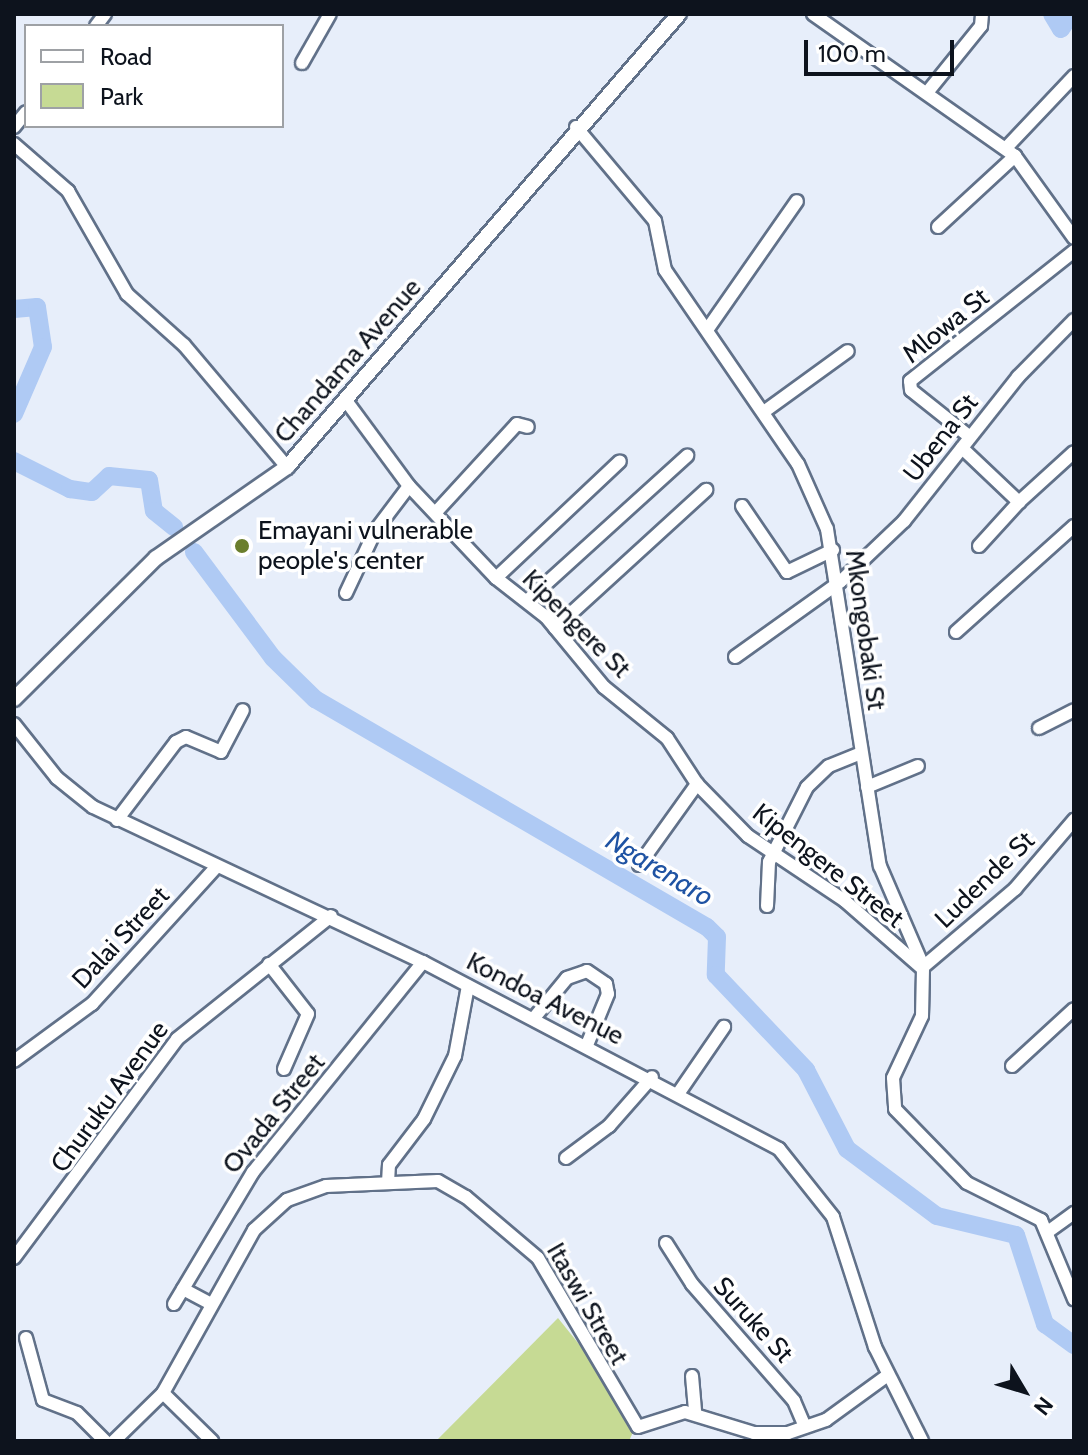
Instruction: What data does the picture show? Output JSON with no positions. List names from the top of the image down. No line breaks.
{"streets":{"street":["Mlowa St","Chandama Avenue","Ubena St","Kipengere St","Mkongobaki St","Kipengere Street","Ludende St","Dalai Street","Kondoa Avenue","Churuku Avenue","Ovada Street","Itaswi Street","Suruke St"]},"crossings":[["Mlowa St","Ubena St"],["Chandama Avenue","Kipengere St"],["Chandama Avenue","Mkongobaki St"],["Ubena St","Mkongobaki St"],["Kipengere St","Kipengere Street"],["Mkongobaki St","Kipengere Street"],["Mkongobaki St","Ludende St"],["Kipengere Street","Ludende St"],["Dalai Street","Kondoa Avenue"],["Kondoa Avenue","Churuku Avenue"],["Kondoa Avenue","Ovada Street"]],"water":["Ngarenaro"],"places":["Emayani vulnerable people's center"],"legend":["Road","Park"],"scale_bar":"100 m","north":"bottom right"}
